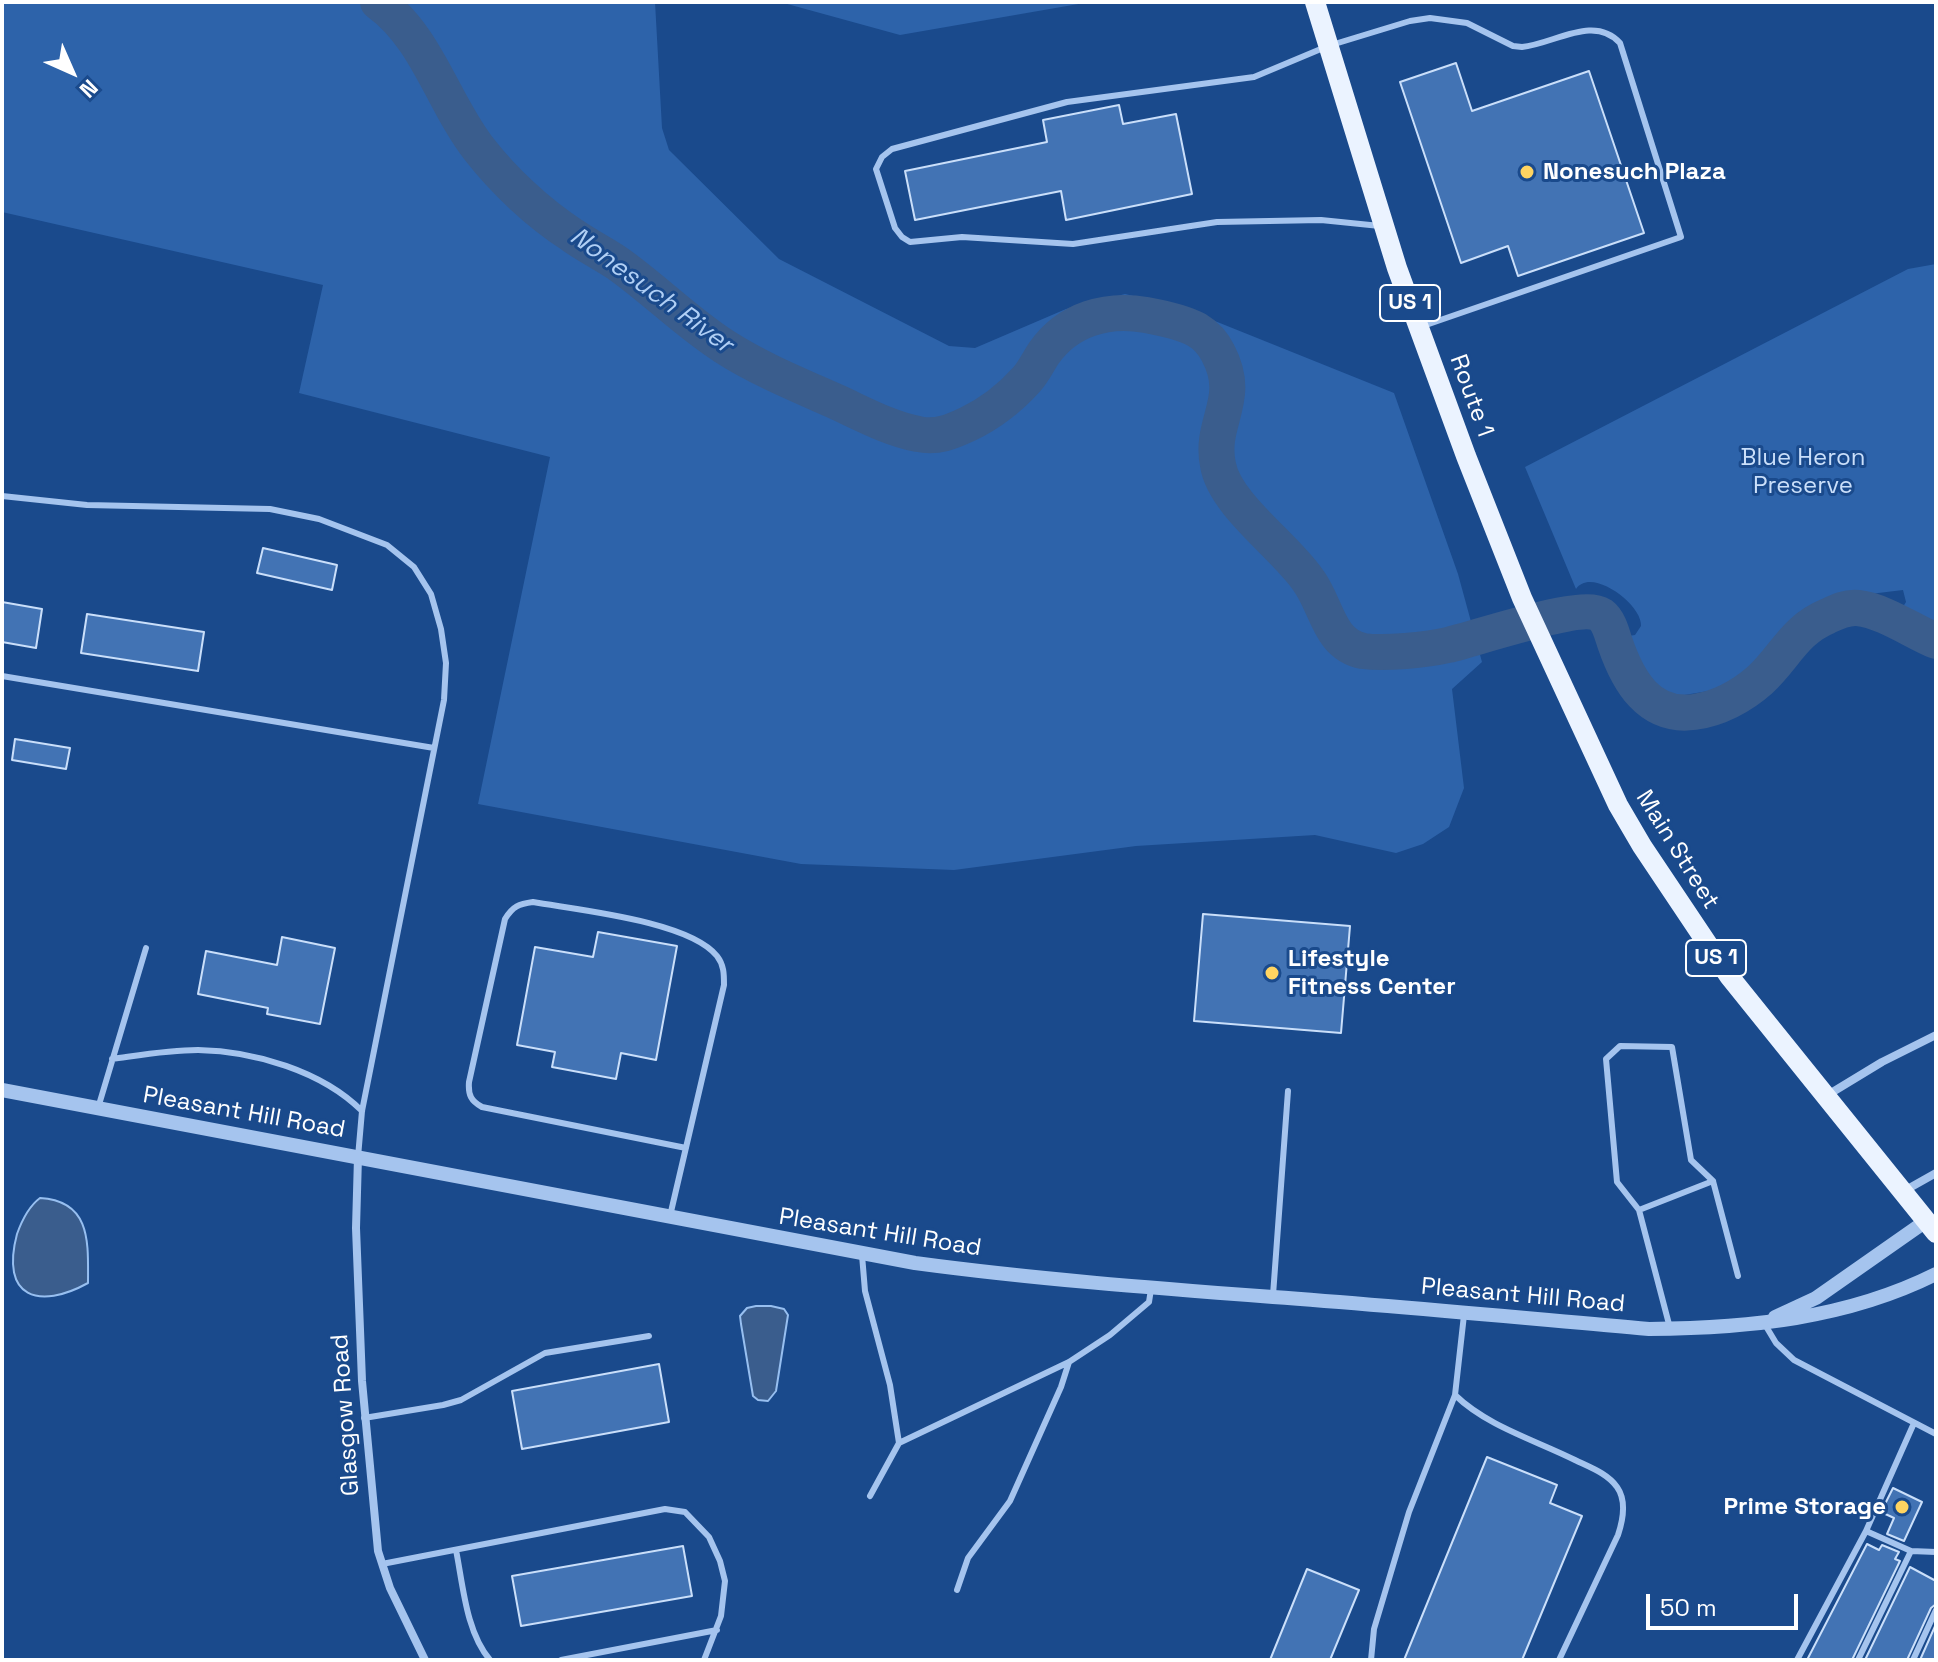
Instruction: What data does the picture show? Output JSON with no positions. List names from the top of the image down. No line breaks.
{"streets":{"main road":["US 1","Route 1","Main Street"],"street":["Pleasant Hill Road","Glasgow Road"]},"crossings":[["Route 1","Main Street"],["Main Street","Pleasant Hill Road"],["Pleasant Hill Road","Glasgow Road"]],"water":["Nonesuch River"],"parks":["Blue Heron Preserve"],"places":["Nonesuch Plaza","Lifestyle Fitness Center","Prime Storage"],"scale_bar":"50 m","north":"bottom right"}
